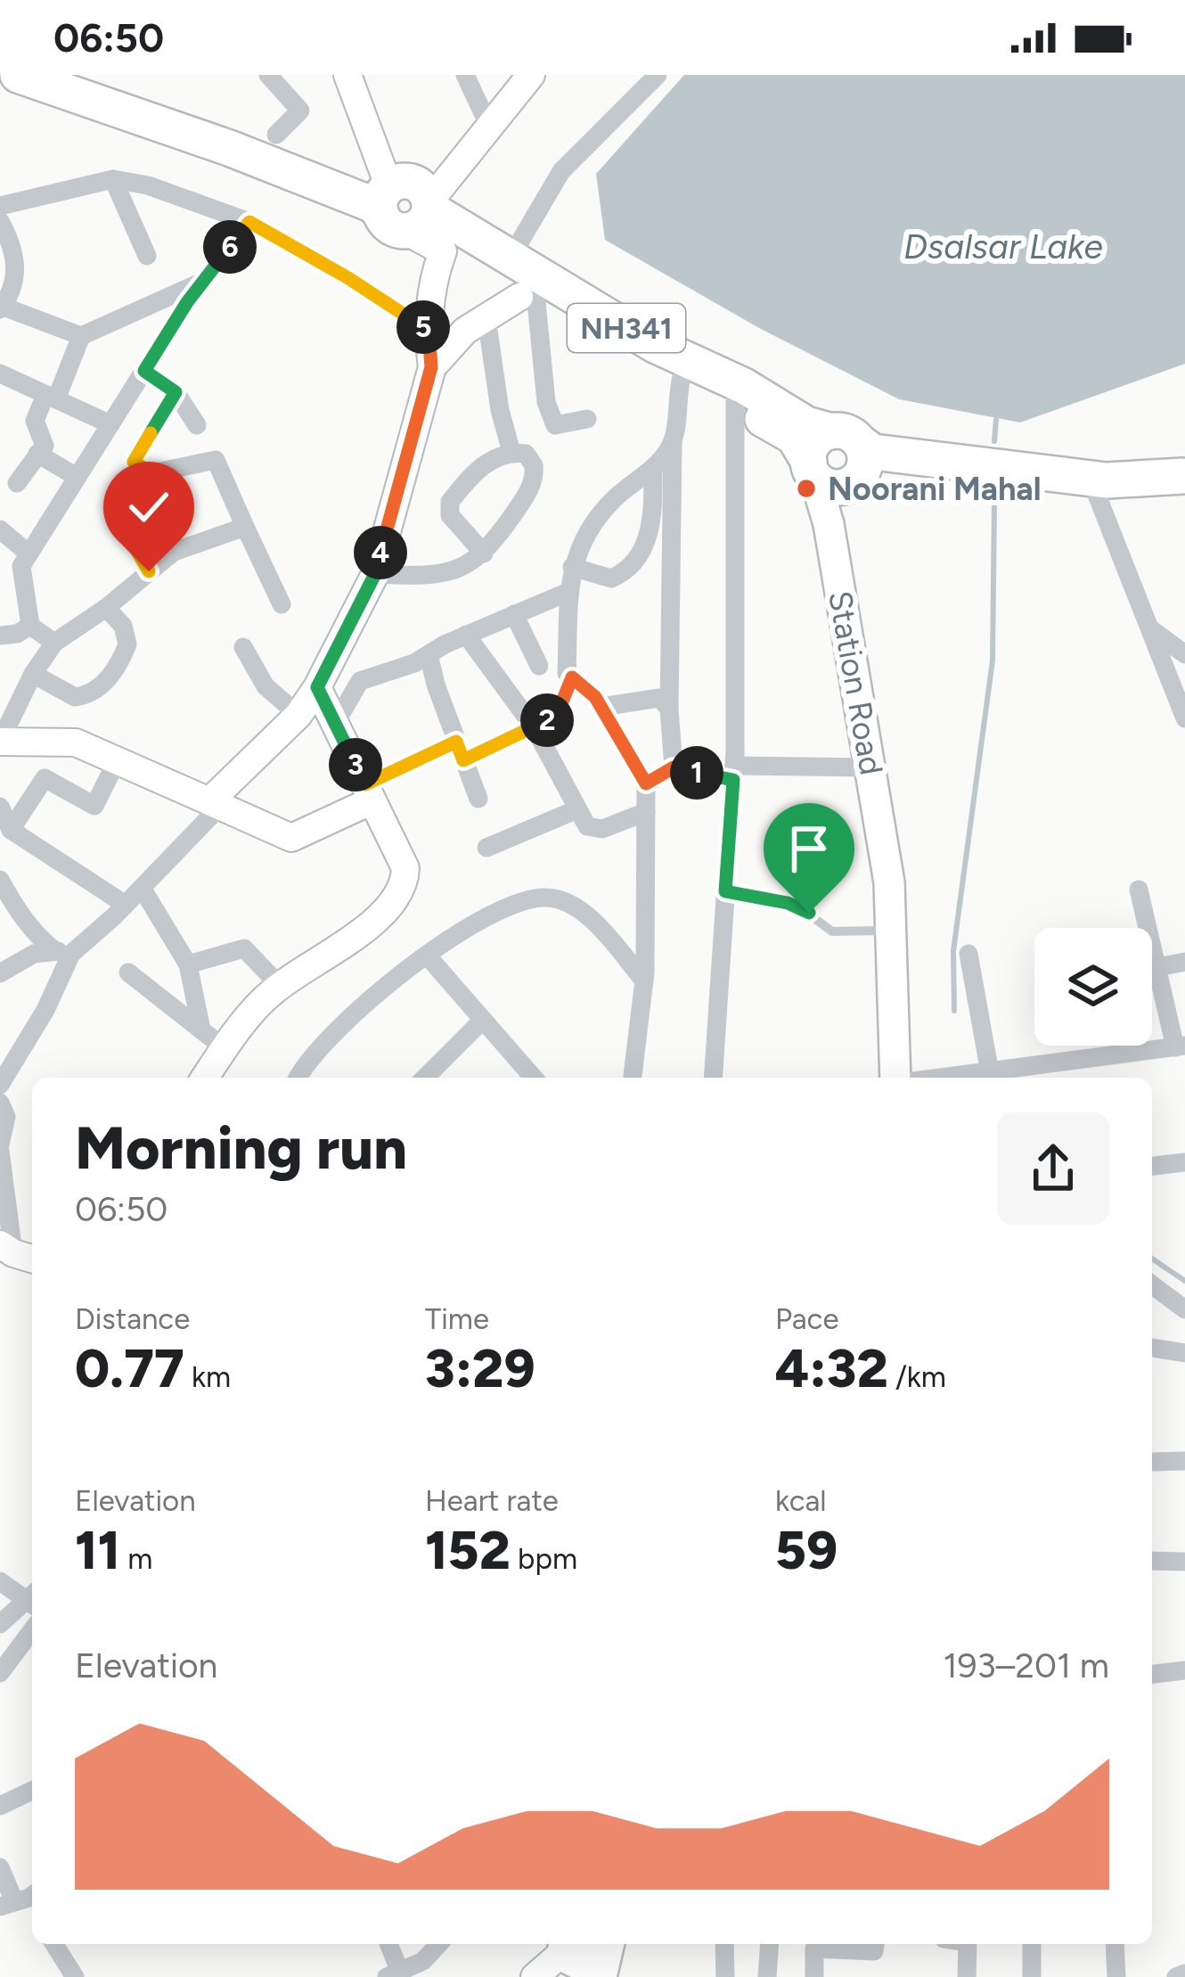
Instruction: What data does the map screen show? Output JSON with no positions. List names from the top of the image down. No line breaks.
{"streets":{"highway":["NH341"],"main road":["Station Road"]},"crossings":[["NH341","Station Road"]],"water":["Dsalsar Lake"],"places":["Noorani Mahal"],"page":{"status":"06:50","pins":["6","5","4","2","3","1"],"heading":["Morning run","06:50"],"stats":[["Distance","0.77 km"],["Time","3:29"],["Pace","4:32 /km"],["Elevation","11 m"],["Heart rate","152 bpm"],["kcal","59"]],"chart":["Elevation","193–201 m"]}}
